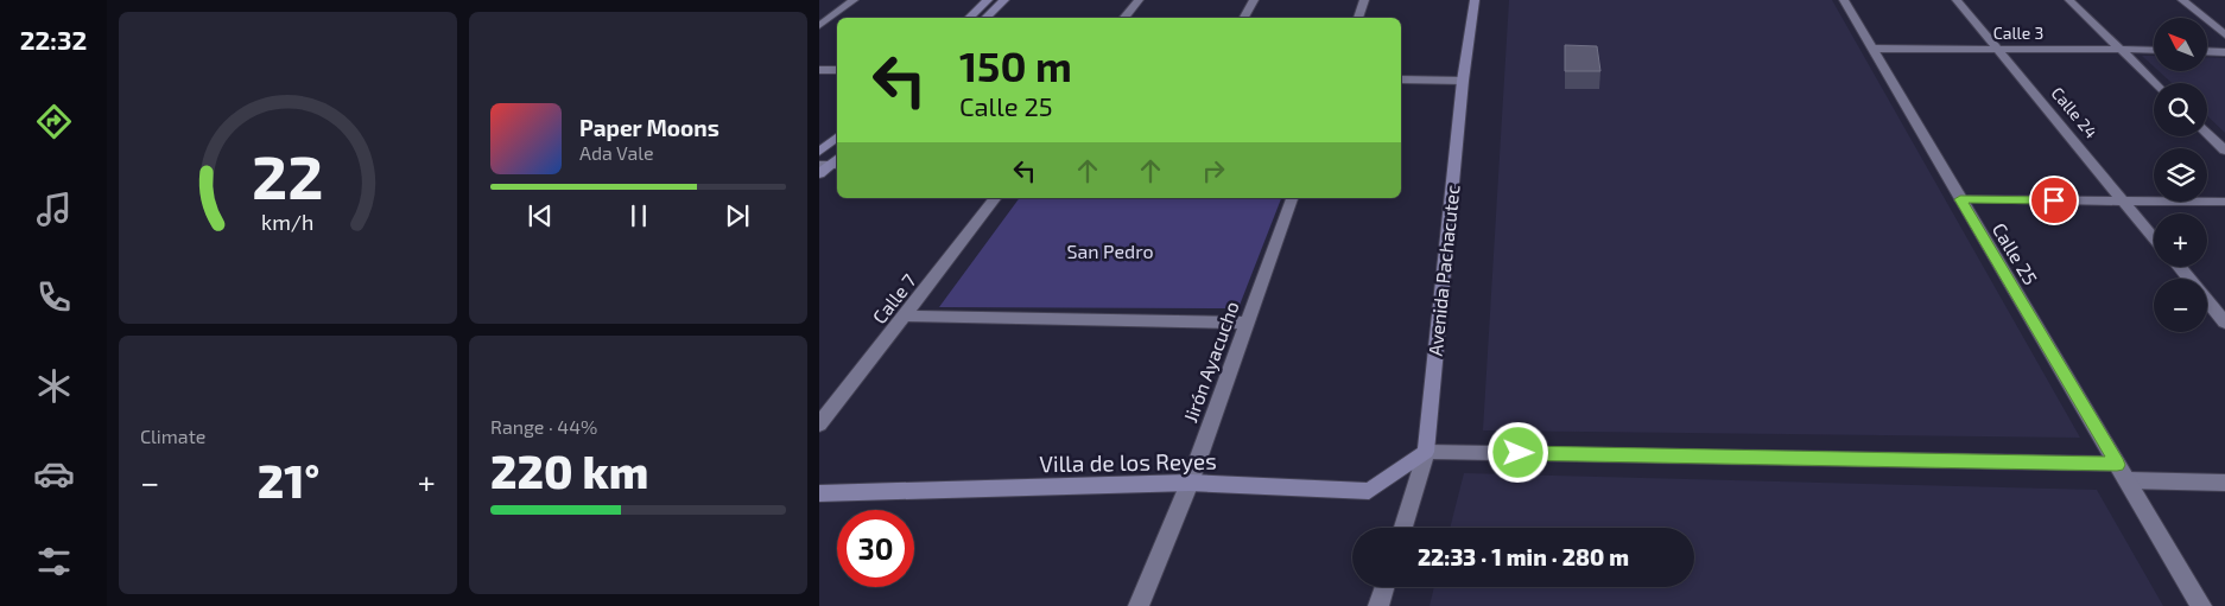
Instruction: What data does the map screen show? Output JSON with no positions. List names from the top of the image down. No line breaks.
{"streets":{"main road":["Avenida Pachacutec","Villa de los Reyes"],"street":["Calle 3","Calle 24","Calle 25","Calle 7","Jirón Ayacucho"]},"crossings":[["Calle 3","Calle 24"],["Calle 3","Calle 25"],["Avenida Pachacutec","Villa de los Reyes"],["Jirón Ayacucho","Villa de los Reyes"]],"parks":["San Pedro"],"north":"top left","page":{"tabs":"22:32","map_buttons":["+","−"],"turn":["150 m","Calle 25"],"song":["Paper Moons","Ada Vale"],"tile":["Climate",["Range · 44%","220 km"]],"heat":["−","21°","+"],"limit":"30","trip":"22:33 · 1 min · 280 m","gauge":["22","km/h"]}}
